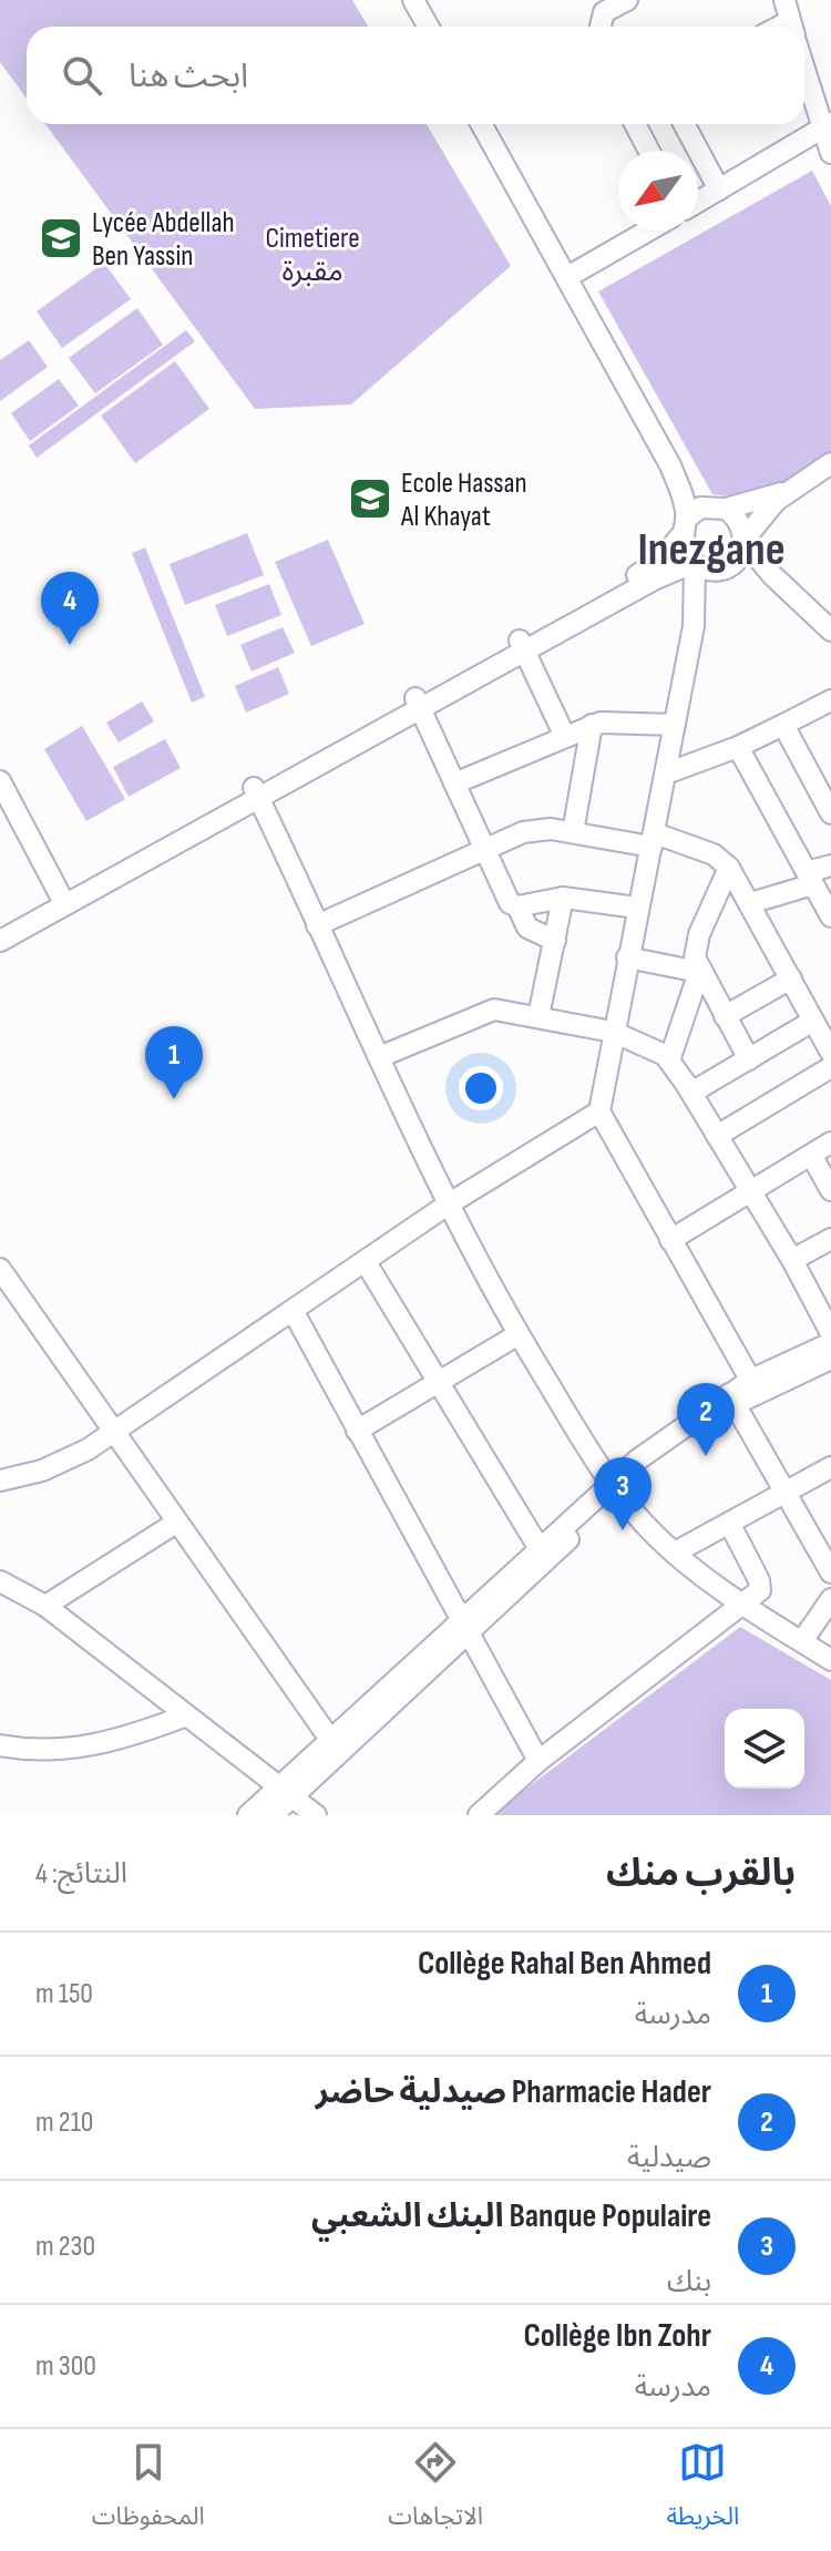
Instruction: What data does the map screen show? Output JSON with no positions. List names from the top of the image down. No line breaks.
{"districts":["Inezgane"],"parks":["Cimetiere مقبرة"],"places":{"school or university":["Lycée Abdellah Ben Yassin","Ecole Hassan Al Khayat"]},"north":"bottom left","page":{"search":"ابحث هنا","pins":["4","1","2","3"],"heading":["بالقرب منك","النتائج: 4"],"list":[{"mark":"1","name":"Collège Rahal Ben Ahmed","note":"مدرسة","value":"150 m"},{"mark":"2","name":"Pharmacie Hader صيدلية حاضر","note":"صيدلية","value":"210 m"},{"mark":"3","name":"Banque Populaire البنك الشعبي","note":"بنك","value":"230 m"},{"mark":"4","name":"Collège Ibn Zohr","note":"مدرسة","value":"300 m"}],"nav":["الخريطة","الاتجاهات","المحفوظات"]}}
